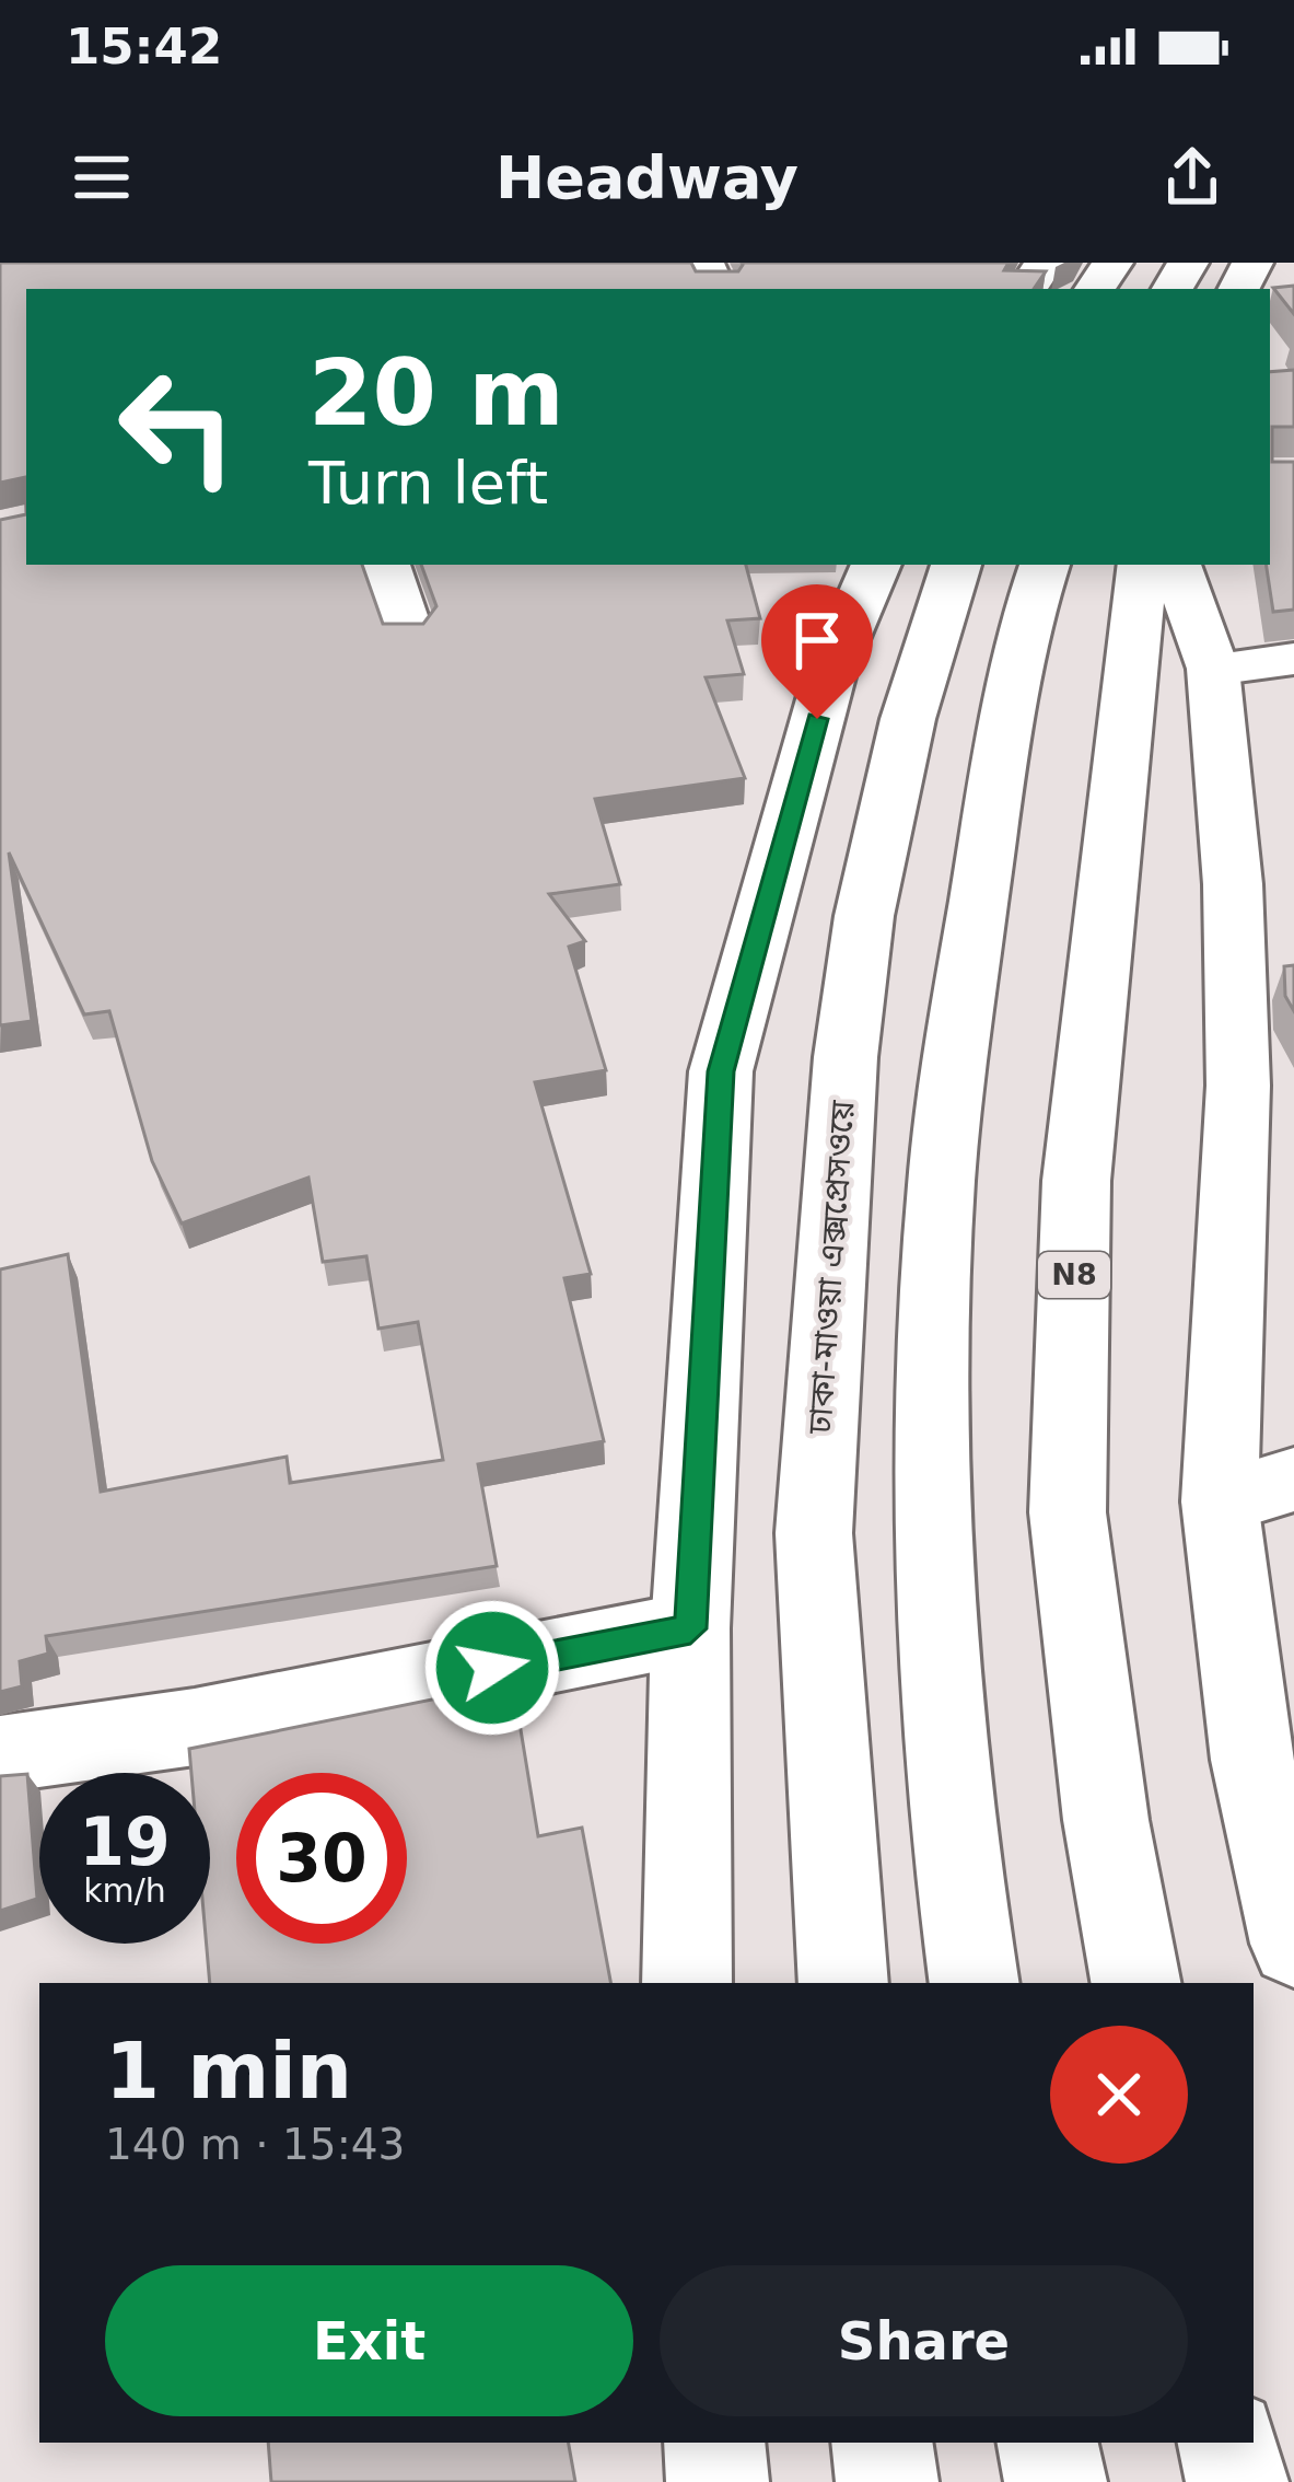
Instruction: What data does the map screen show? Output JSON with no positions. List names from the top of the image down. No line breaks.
{"streets":{"main road":["ঢাকা-মাওয়া এক্সপ্রেসওয়ে","N8"]},"page":{"status":"15:42","header":"Headway","turn":["20 m","Turn left"],"speed":"19 km/h","limit":"30","heading":["1 min","140 m · 15:43"],"buttons":["Exit","Share"]}}
